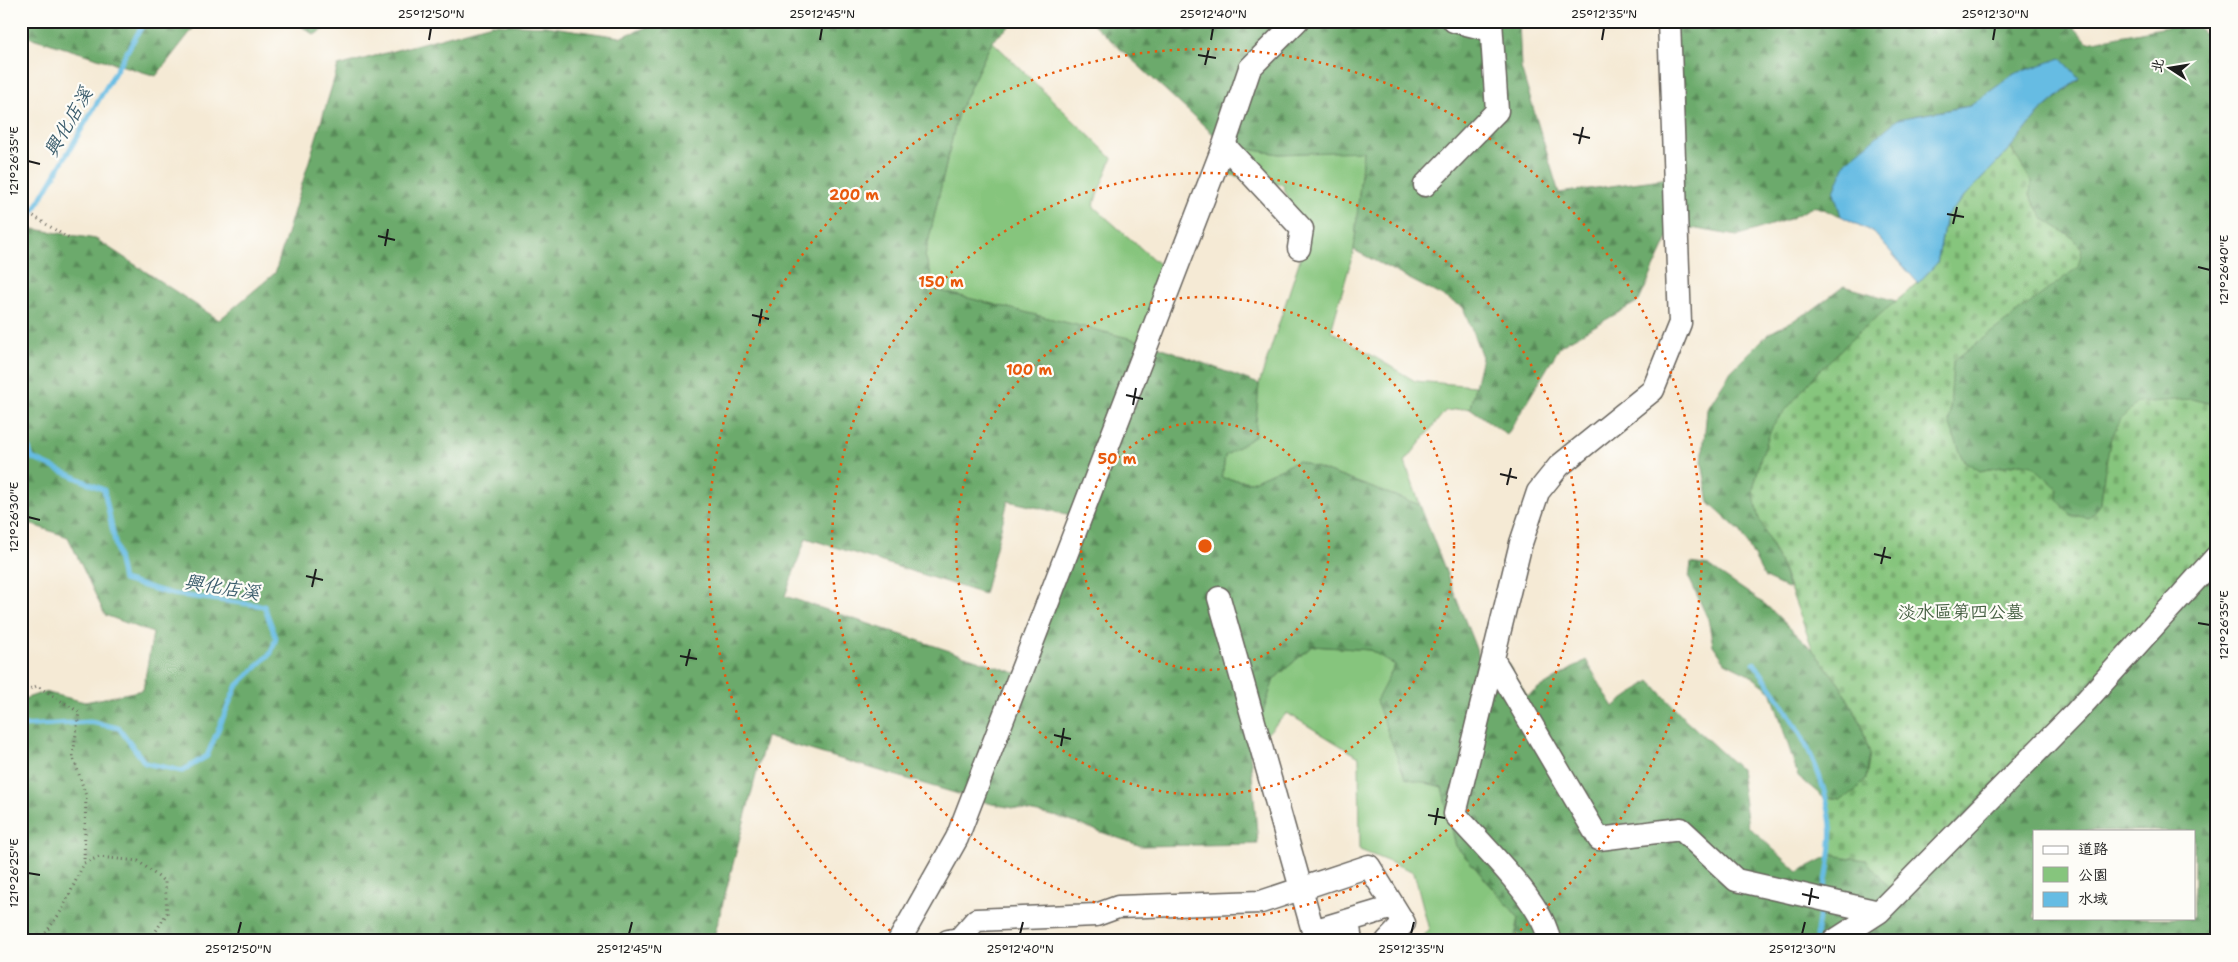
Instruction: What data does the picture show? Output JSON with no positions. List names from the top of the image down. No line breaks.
{"water":["興化店溪"],"parks":["淡水區第四公墓"],"legend":["道路","公園","水域"],"north":"left","coordinates":["25°12'50\"N","25°12'45\"N","25°12'40\"N","25°12'35\"N","25°12'30\"N","121°26'35\"E","121°26'40\"E","121°26'30\"E","121°26'25\"E"],"rings":["200 m","150 m","100 m","50 m"]}
